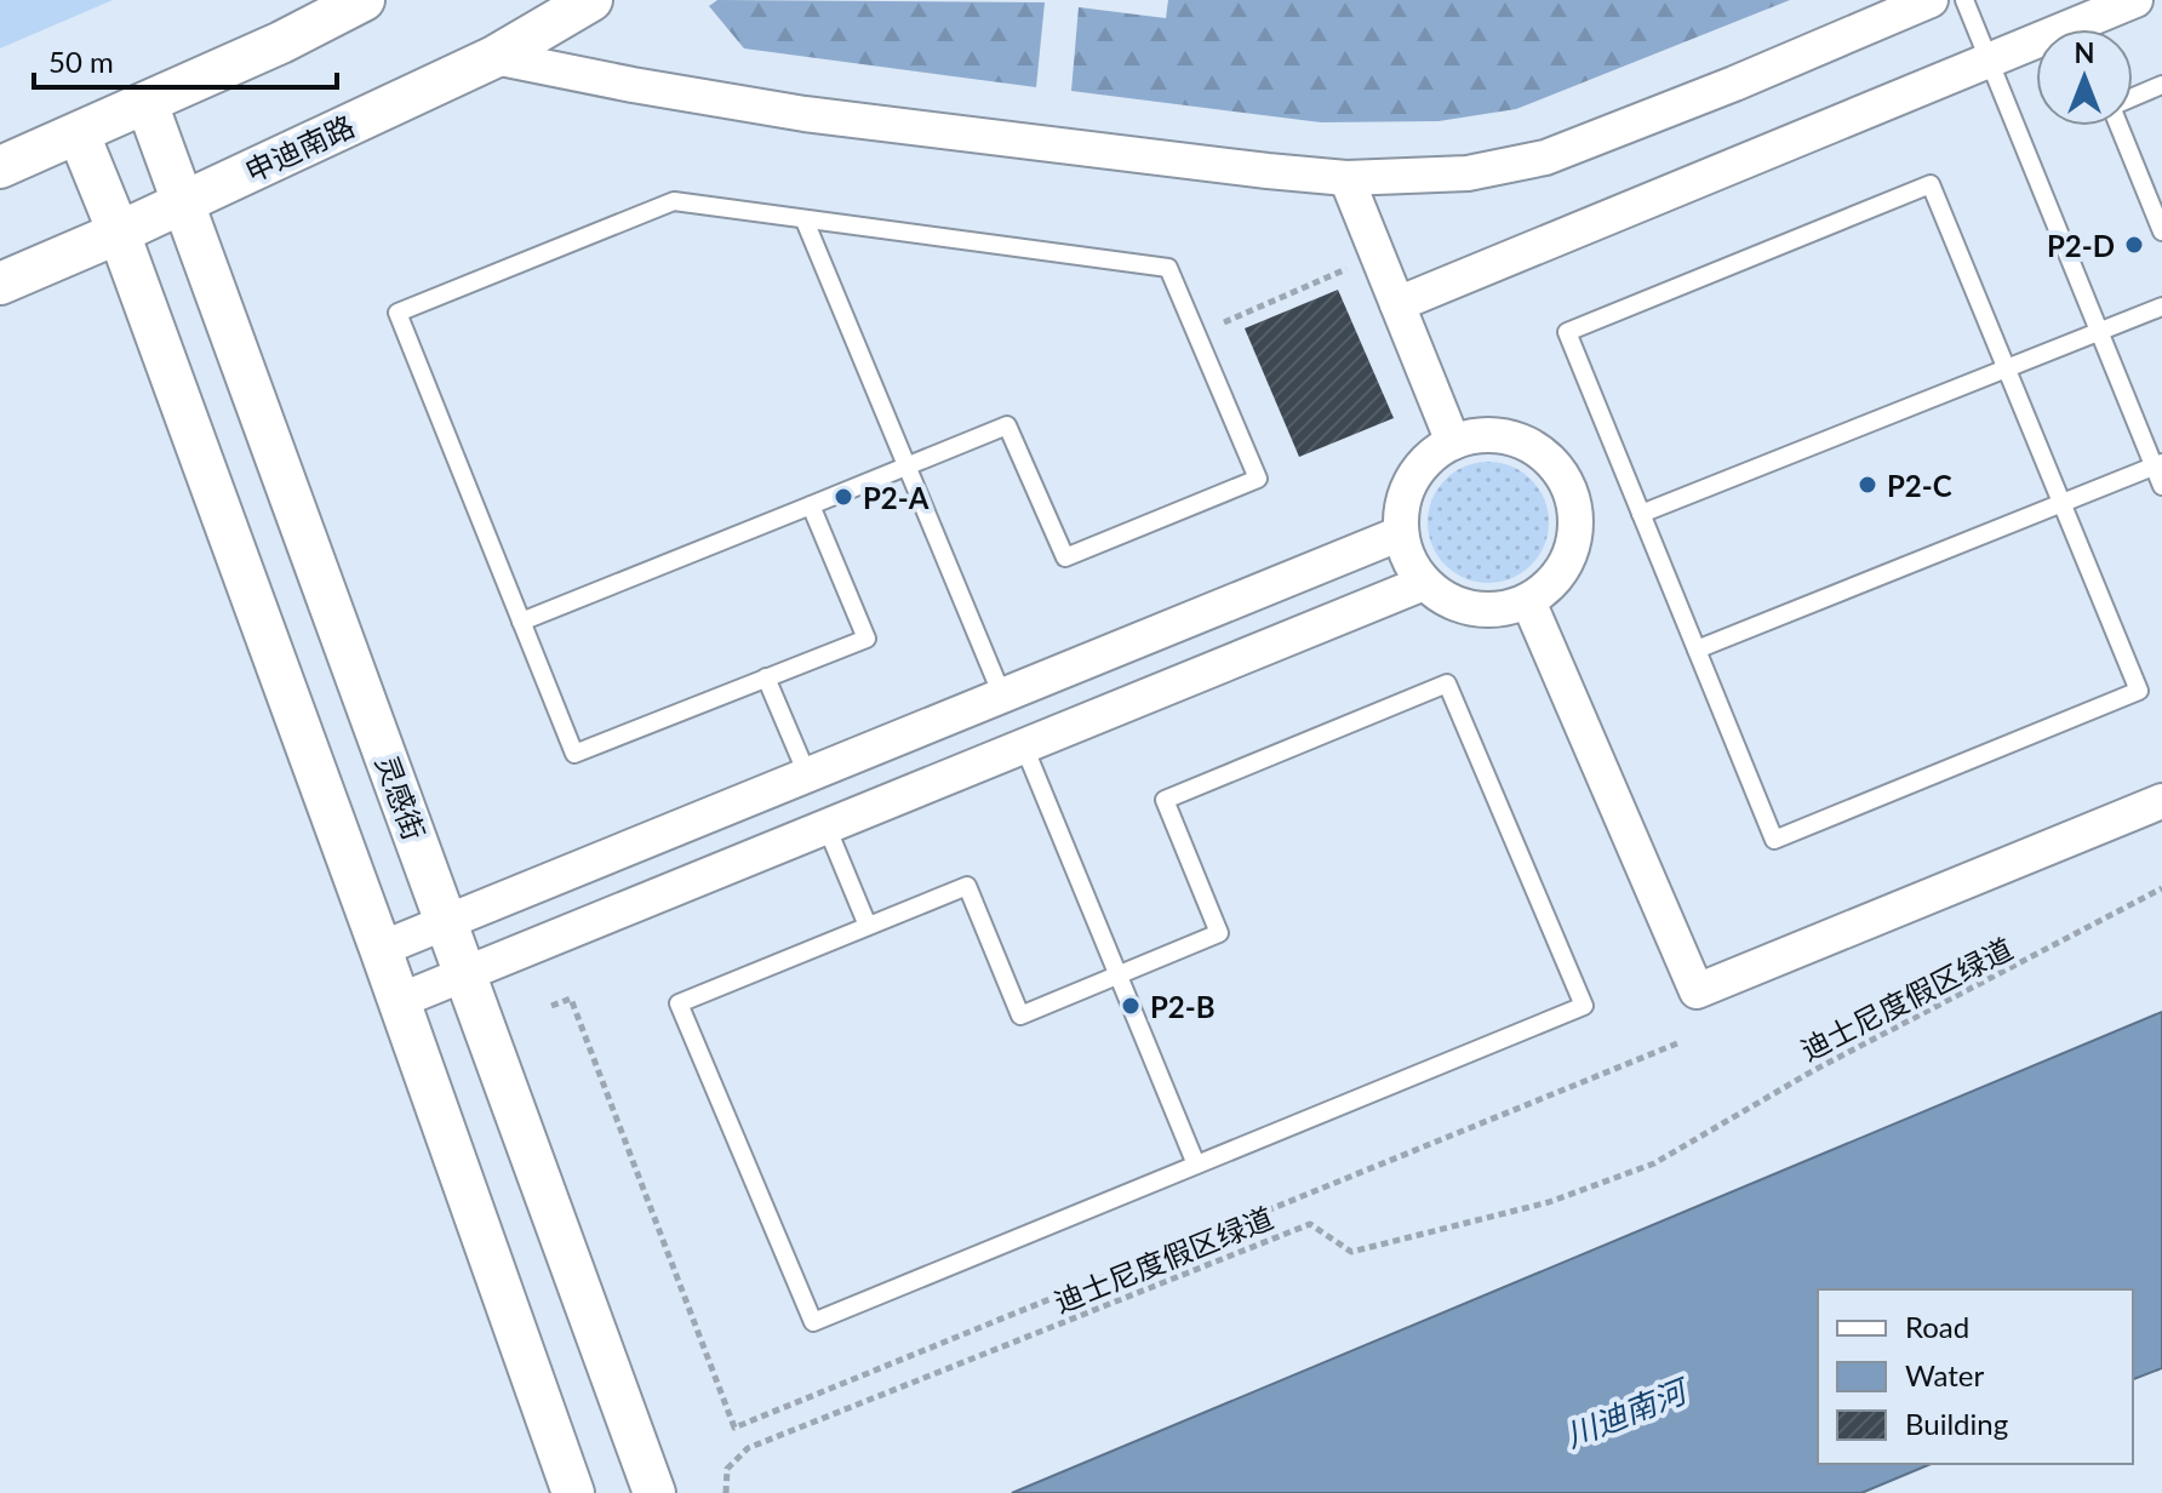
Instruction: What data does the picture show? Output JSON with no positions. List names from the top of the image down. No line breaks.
{"streets":{"street":["申迪南路","灵感街"],"path":["迪士尼度假区绿道"]},"crossings":[["申迪南路","灵感街"]],"water":["川迪南河"],"places":["P2-D","P2-C","P2-A","P2-B"],"legend":["Road","Water","Building"],"scale_bar":"50 m","north":"top"}
